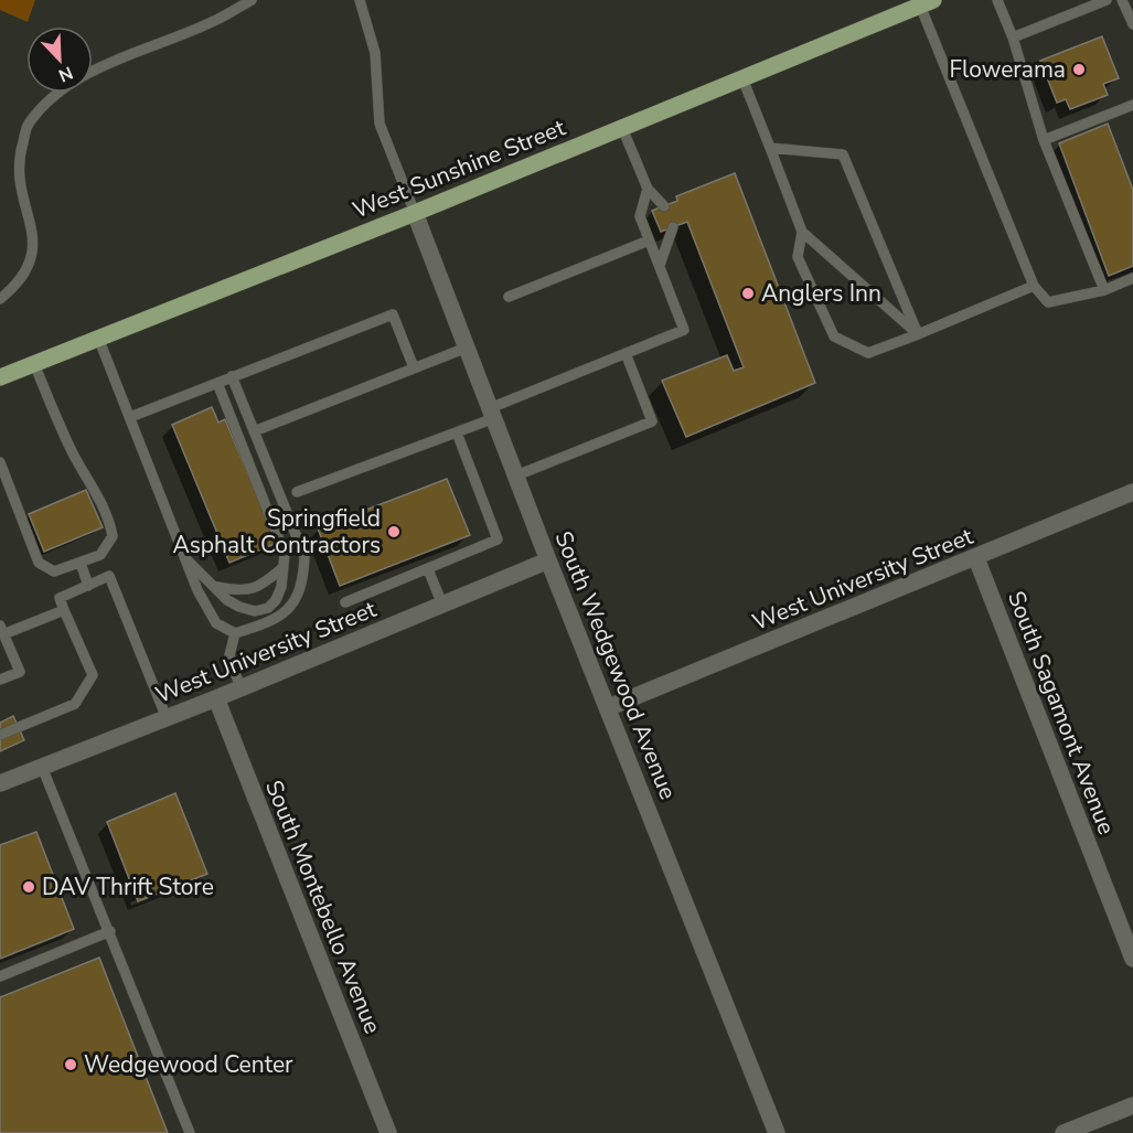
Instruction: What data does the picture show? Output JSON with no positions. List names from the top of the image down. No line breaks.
{"streets":{"main road":["West Sunshine Street"],"street":["West University Street","South Wedgewood Avenue","South Sagamont Avenue","South Montebello Avenue"]},"crossings":[["West Sunshine Street","South Wedgewood Avenue"],["West University Street","South Wedgewood Avenue"],["West University Street","South Sagamont Avenue"],["West University Street","South Montebello Avenue"]],"places":["Flowerama","Anglers Inn","Springfield Asphalt Contractors","DAV Thrift Store","Wedgewood Center"],"north":"bottom right"}
